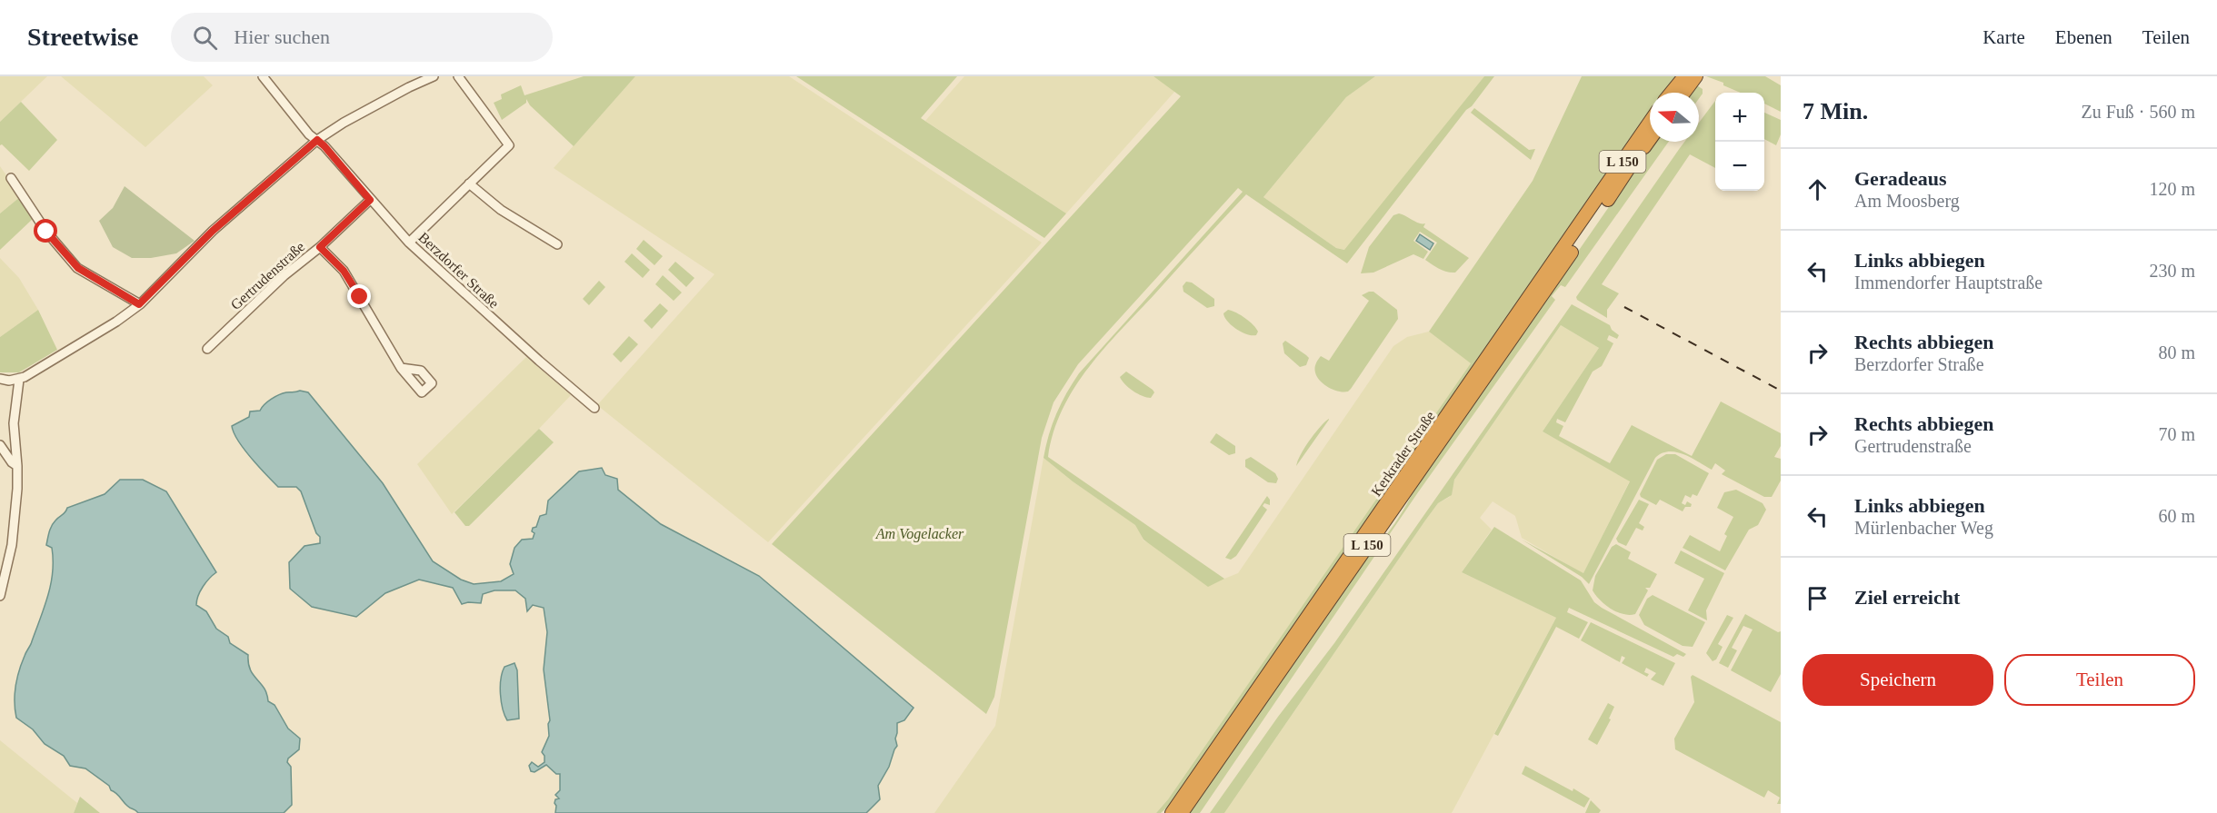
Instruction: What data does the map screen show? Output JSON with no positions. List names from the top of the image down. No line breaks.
{"streets":{"highway":["L 150","Kerkrader Straße"],"street":["Berzdorfer Straße","Gertrudenstraße"]},"crossings":[["Berzdorfer Straße","Gertrudenstraße"]],"parks":["Am Vogelacker"],"north":"left","page":{"header":"Streetwise","search":"Hier suchen","nav":["Karte","Ebenen","Teilen"],"heading":["7 Min.","Zu Fuß · 560 m"],"map_buttons":["+","−"],"list":[["Geradeaus","Am Moosberg","120 m"],["Links abbiegen","Immendorfer Hauptstraße","230 m"],["Rechts abbiegen","Berzdorfer Straße","80 m"],["Rechts abbiegen","Gertrudenstraße","70 m"],["Links abbiegen","Mürlenbacher Weg","60 m"],"Ziel erreicht"],"buttons":["Speichern","Teilen"]}}
